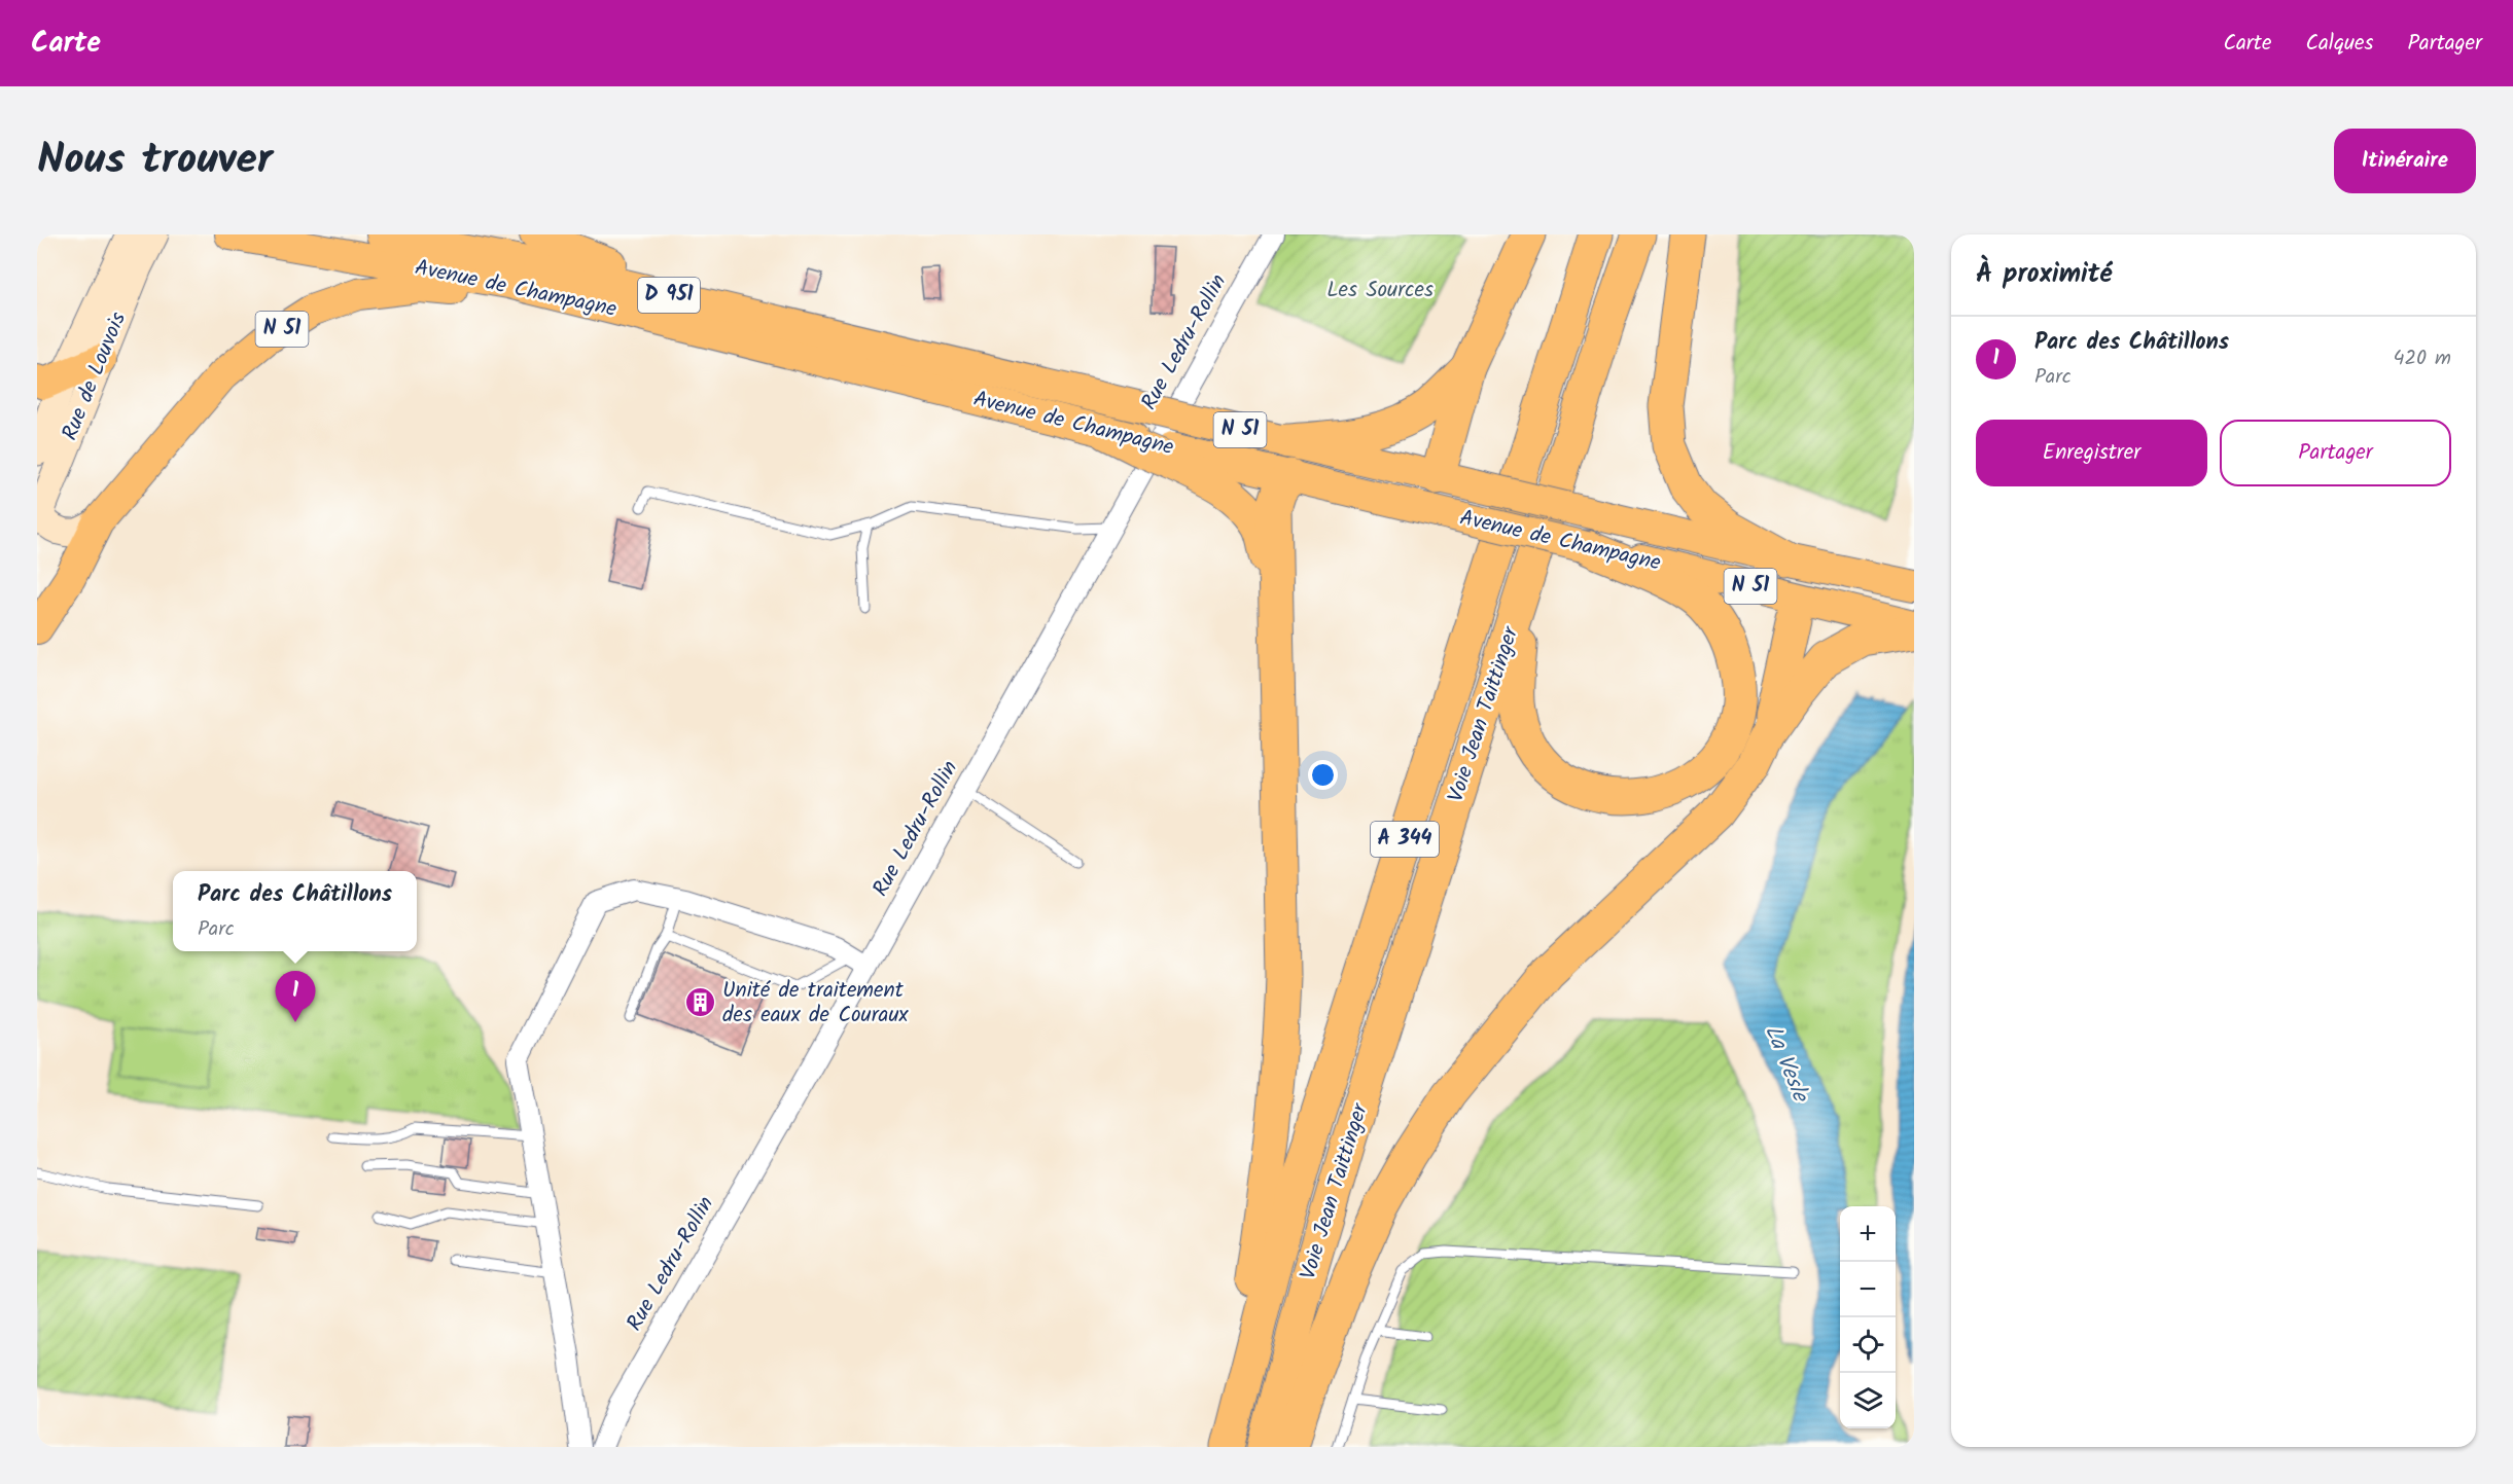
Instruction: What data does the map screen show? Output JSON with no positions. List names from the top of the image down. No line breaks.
{"streets":{"highway":["Voie Jean Taittinger","A 344"],"main road":["Avenue de Champagne","D 951","N 51"],"street":["Rue Ledru-Rollin","Rue de Louvois"]},"crossings":[["Avenue de Champagne","N 51"]],"water":["La Vesle"],"parks":["Les Sources"],"places":{"building":["Unité de traitement des eaux de Couraux"]},"page":{"header":"Carte","nav":["Carte","Calques","Partager"],"title":"Nous trouver","buttons":["Itinéraire",["Enregistrer","Partager"]],"heading":"À proximité","list":[{"mark":"1","name":"Parc des Châtillons","note":"Parc","value":"420 m"}],"popup":["Parc des Châtillons","Parc"],"pins":"1","map_buttons":["+","−"]}}
